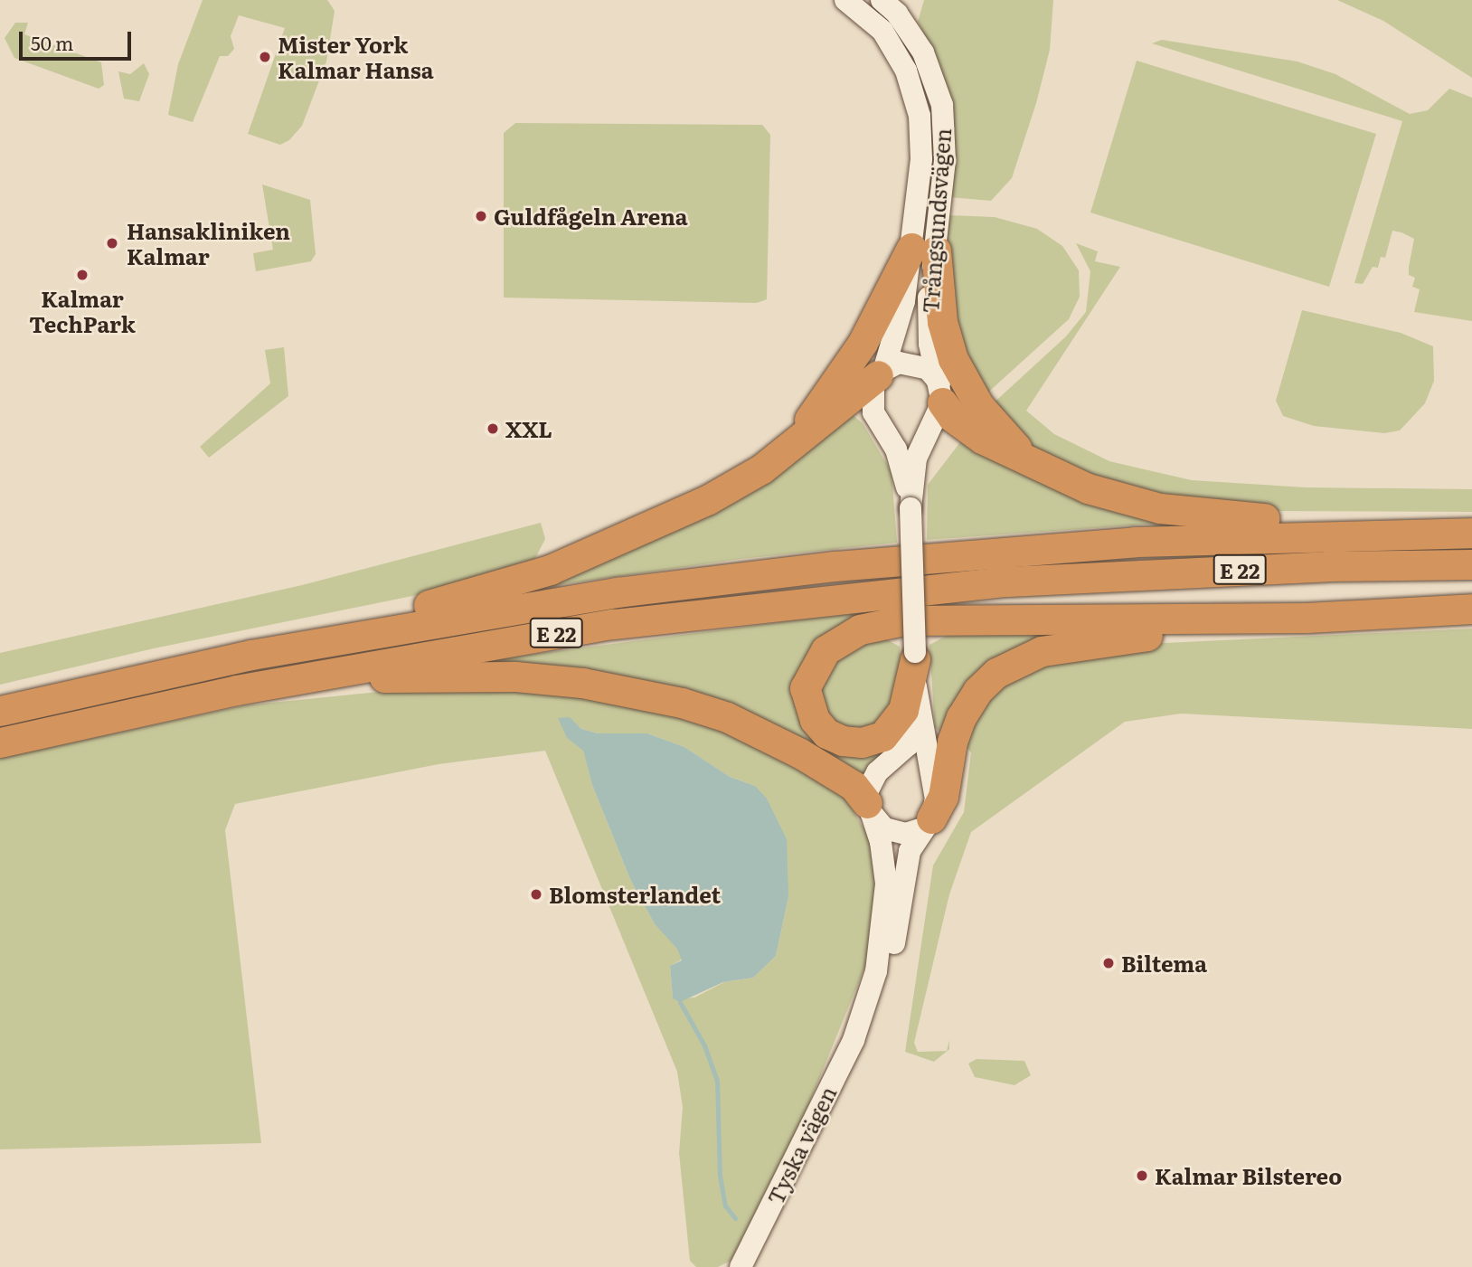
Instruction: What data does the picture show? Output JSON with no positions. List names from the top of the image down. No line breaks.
{"streets":{"highway":["E 22"],"main road":["Trångsundsvägen","Tyska vägen"]},"crossings":[["Trångsundsvägen","Tyska vägen"]],"places":["Mister York Kalmar Hansa","Guldfågeln Arena","Hansakliniken Kalmar","Kalmar TechPark","XXL","Blomsterlandet","Biltema","Kalmar Bilstereo"],"scale_bar":"50 m"}
